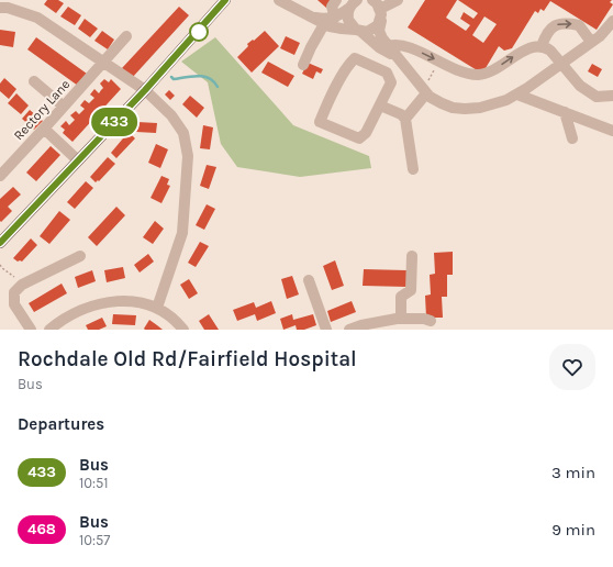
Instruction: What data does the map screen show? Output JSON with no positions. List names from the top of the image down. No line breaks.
{"streets":{"street":["Rectory Lane"]},"lines":["bus line 433"],"page":{"on_map":"433","heading":[["Rochdale Old Rd/Fairfield Hospital","Bus"],"Departures"],"list":[{"mark":"433","name":"Bus","note":"10:51","value":"3 min"},{"mark":"468","name":"Bus","note":"10:57","value":"9 min"}]}}
